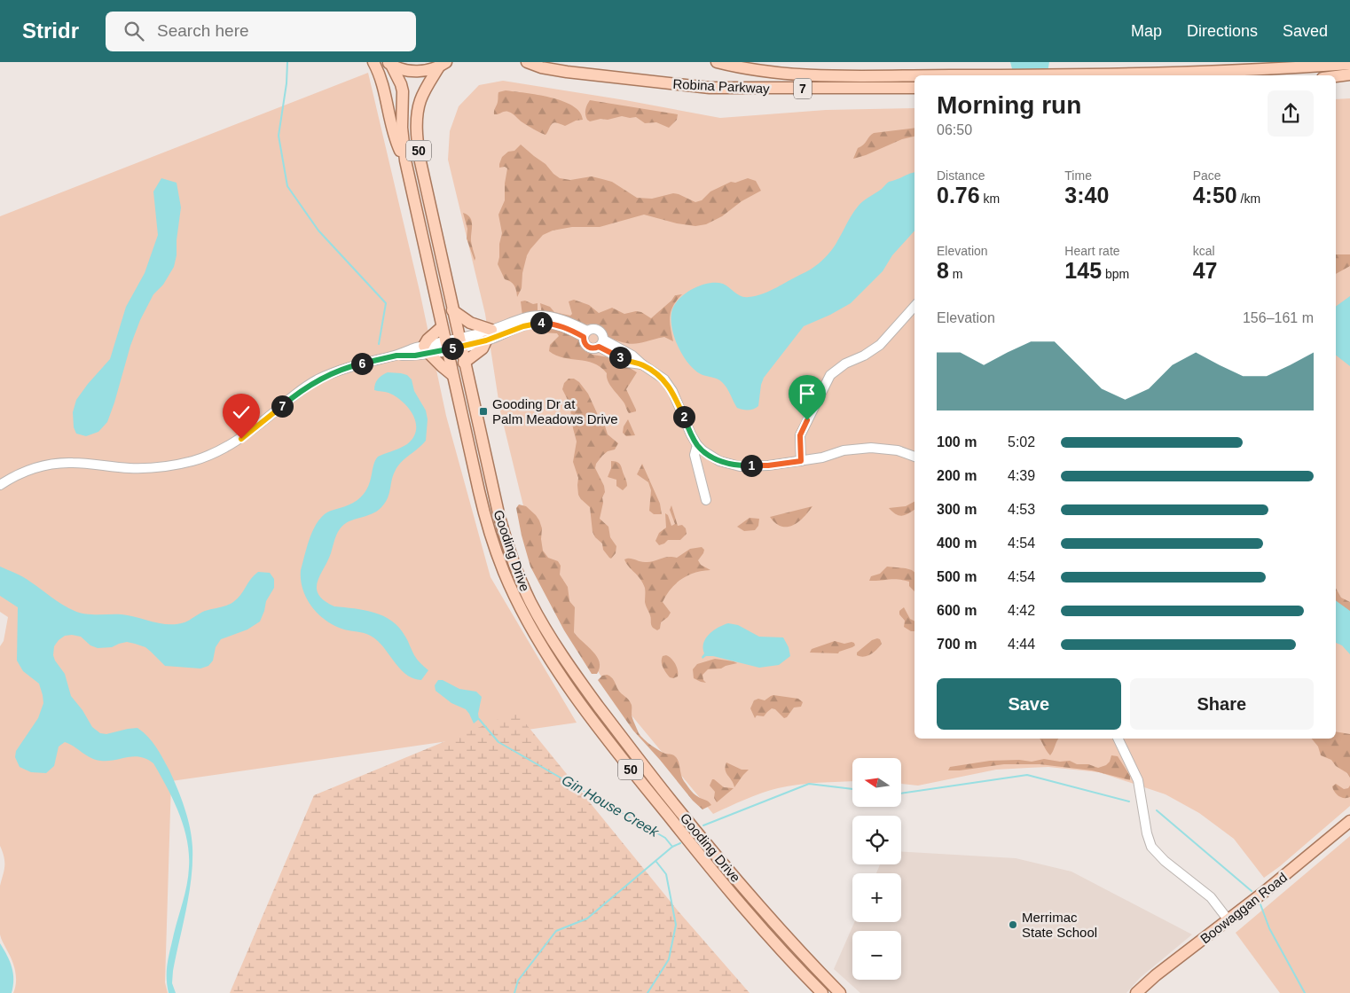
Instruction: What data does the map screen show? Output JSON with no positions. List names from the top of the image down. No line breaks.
{"streets":{"main road":["Robina Parkway","7","50","Gooding Drive","Boowaggan Road"]},"water":["Gin House Creek"],"places":{"transit":["Gooding Dr at Palm Meadows Drive"],"other":["Merrimac State School"]},"north":"left","page":{"header":"Stridr","search":"Search here","nav":["Map","Directions","Saved"],"heading":["Morning run","06:50"],"stats":[["Distance","0.76 km"],["Time","3:40"],["Pace","4:50 /km"],["Elevation","8 m"],["Heart rate","145 bpm"],["kcal","47"]],"chart":["Elevation","156–161 m"],"pins":["4","5","3","6","7","2","1"],"list":[{"name":"100 m","note":"5:02"},{"name":"200 m","note":"4:39"},{"name":"300 m","note":"4:53"},{"name":"400 m","note":"4:54"},{"name":"500 m","note":"4:54"},{"name":"600 m","note":"4:42"},{"name":"700 m","note":"4:44"}],"buttons":["Save","Share"],"map_buttons":["+","−"]}}
